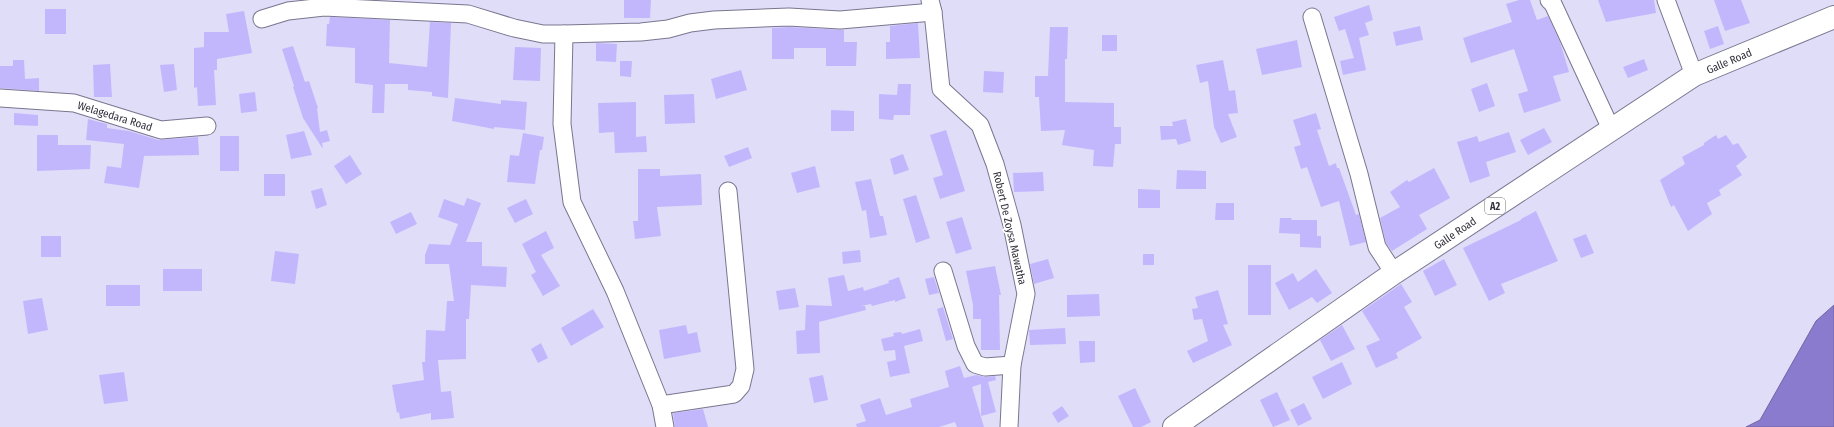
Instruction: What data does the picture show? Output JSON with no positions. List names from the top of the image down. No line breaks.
{"streets":{"highway":["Galle Road","A2"],"street":["Welagedara Road","Robert De Zoysa Mawatha"]}}
